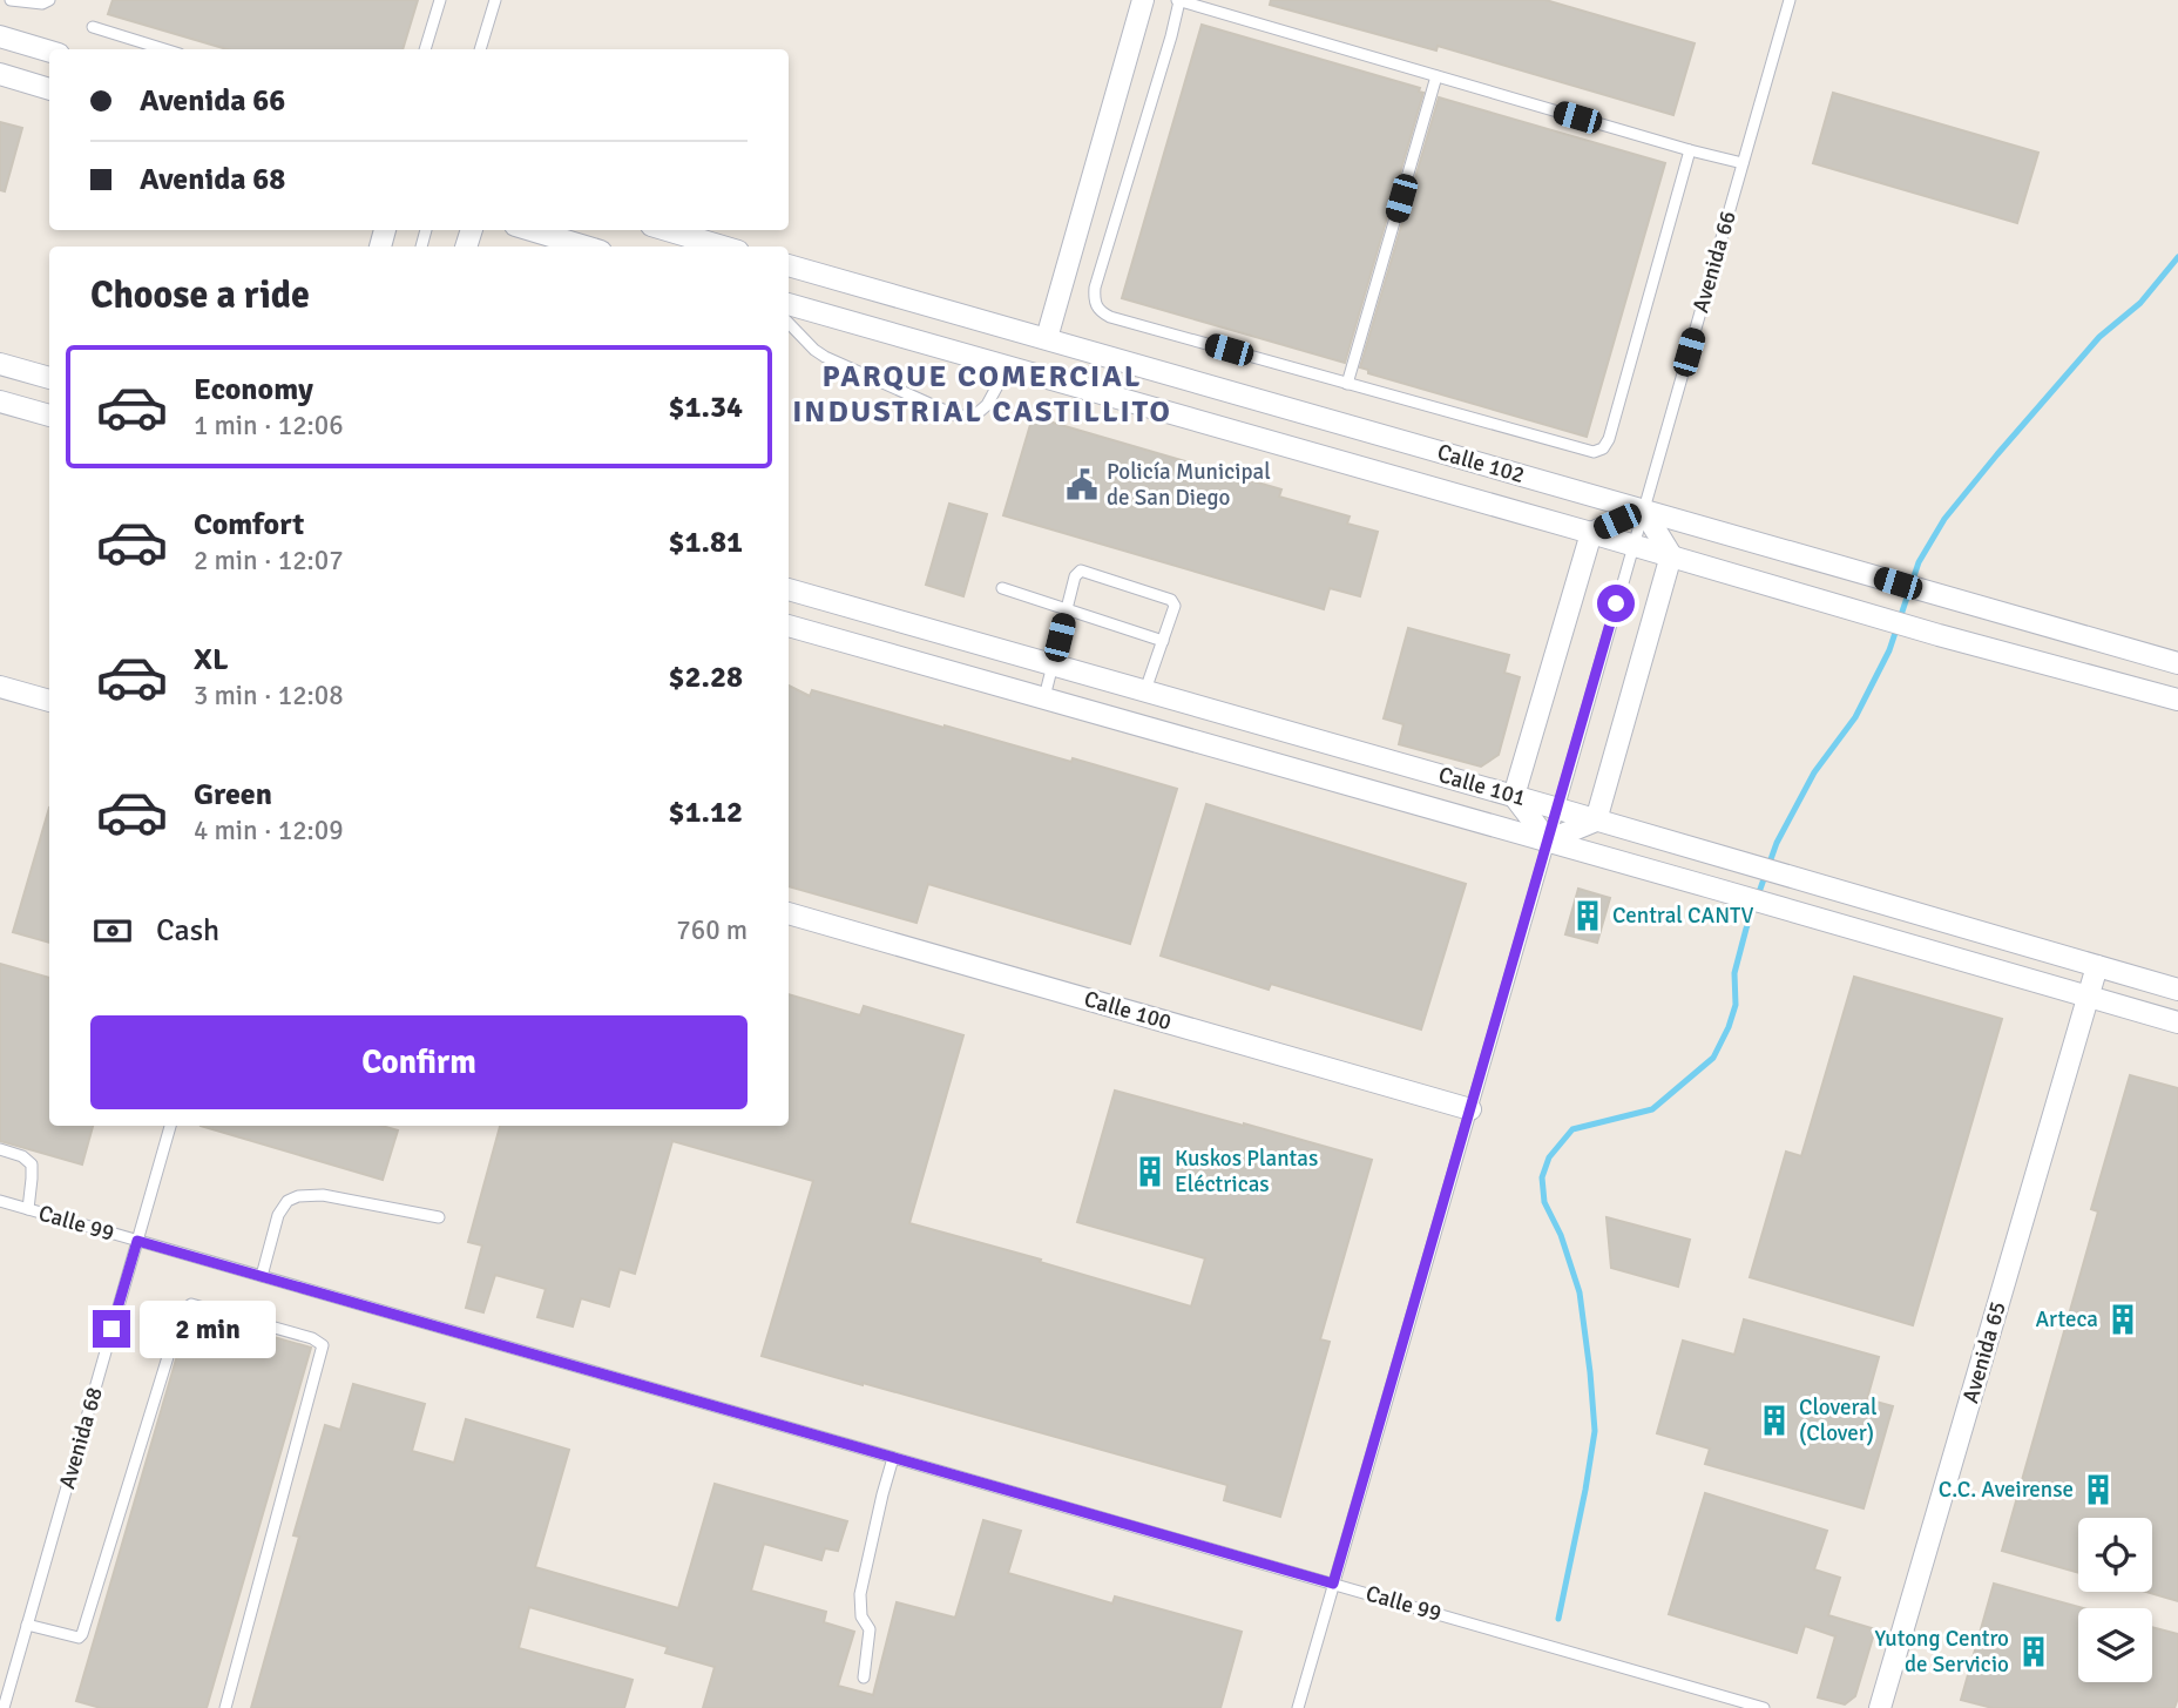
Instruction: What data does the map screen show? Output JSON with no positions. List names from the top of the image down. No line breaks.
{"streets":{"street":["Calle 102","Calle 101","Calle 100","Avenida 65"],"lane":["Avenida 66","Calle 99","Avenida 68"]},"crossings":[["Avenida 66","Calle 102"],["Avenida 66","Calle 101"],["Avenida 66","Calle 100"],["Avenida 66","Calle 99"],["Calle 101","Avenida 65"],["Calle 99","Avenida 68"]],"districts":["PARQUE COMERCIAL INDUSTRIAL CASTILLITO"],"places":{"public building":["Policía Municipal de San Diego"],"building":["Central CANTV","Kuskos Plantas Eléctricas","Arteca","Cloveral (Clover)","C.C. Aveirense","Yutong Centro de Servicio"]},"page":{"banner":["Avenida 66","Avenida 68"],"heading":"Choose a ride","list":[{"name":"Economy","note":"1 min · 12:06","value":"$1.34"},{"name":"Comfort","note":"2 min · 12:07","value":"$1.81"},{"name":"XL","note":"3 min · 12:08","value":"$2.28"},{"name":"Green","note":"4 min · 12:09","value":"$1.12"}],"pay":["Cash","760 m"],"buttons":"Confirm","bubble":"2 min"}}
